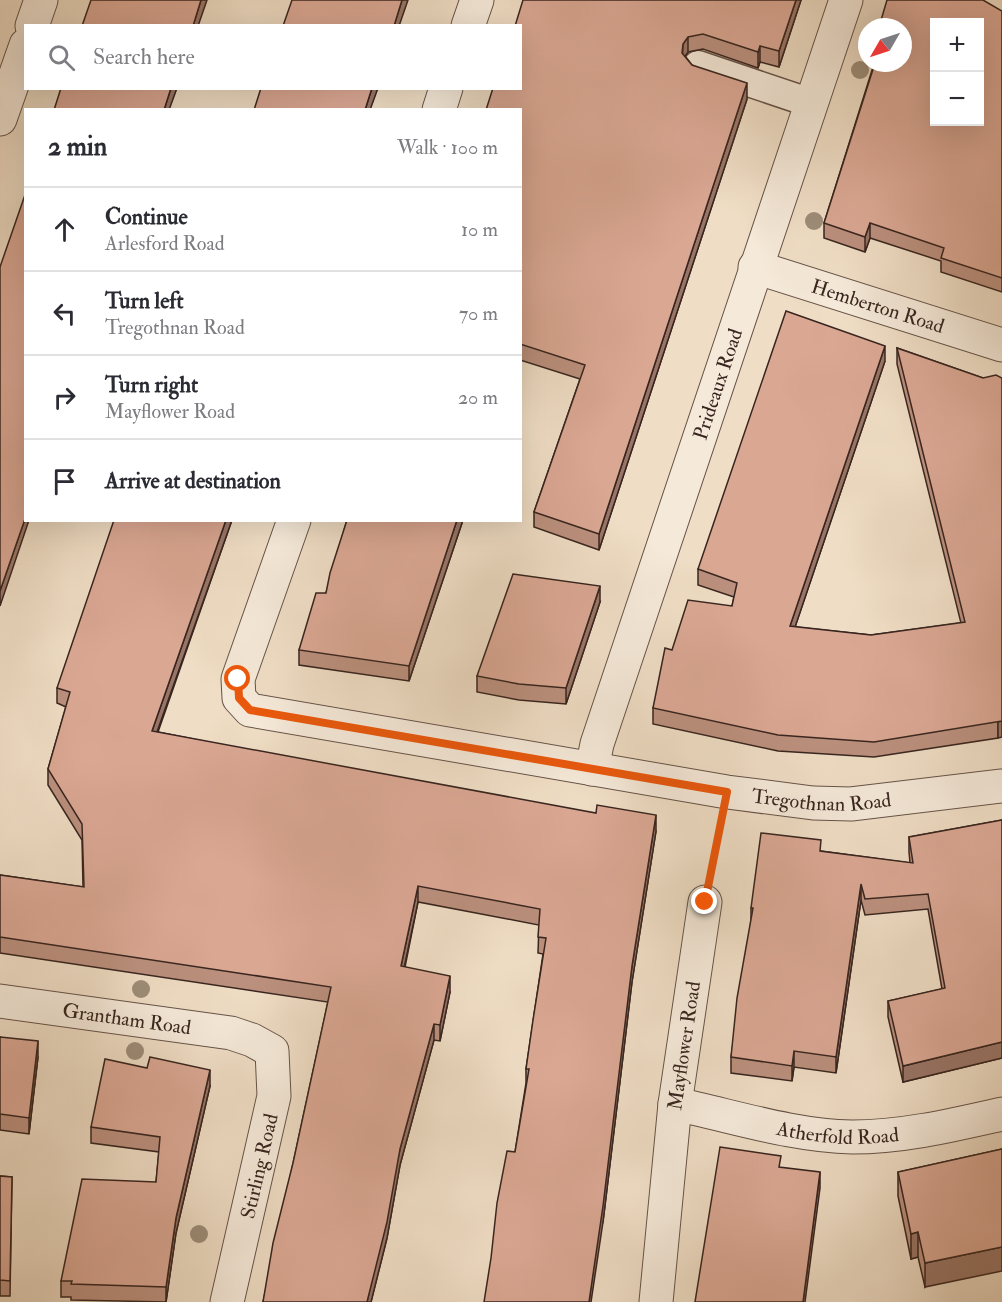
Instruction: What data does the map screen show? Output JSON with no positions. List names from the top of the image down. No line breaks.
{"streets":{"street":["Hemberton Road","Prideaux Road","Tregothnan Road","Grantham Road","Mayflower Road","Atherfold Road","Stirling Road"]},"crossings":[["Hemberton Road","Prideaux Road"],["Prideaux Road","Tregothnan Road"],["Grantham Road","Stirling Road"],["Mayflower Road","Atherfold Road"]],"north":"bottom left","page":{"map_buttons":["+","−"],"search":"Search here","heading":["2 min","Walk · 100 m"],"list":[["Continue","Arlesford Road","10 m"],["Turn left","Tregothnan Road","70 m"],["Turn right","Mayflower Road","20 m"],"Arrive at destination"]}}
